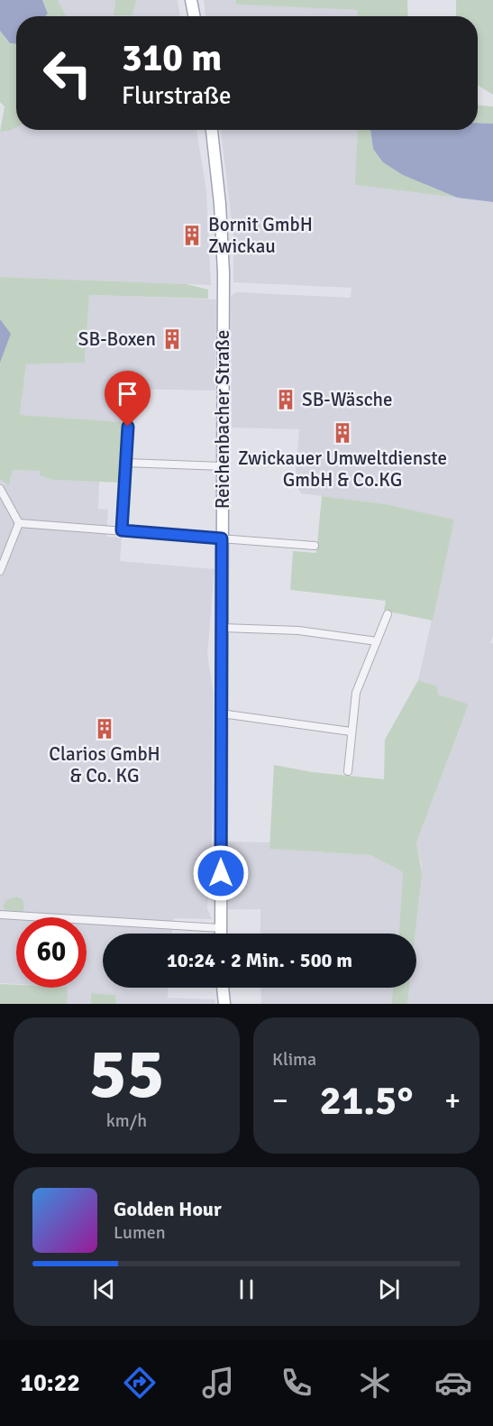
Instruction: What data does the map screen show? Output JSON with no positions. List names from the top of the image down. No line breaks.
{"streets":{"main road":["Reichenbacher Straße"]},"places":{"building":["Bornit GmbH Zwickau","SB-Boxen","SB-Wäsche","Zwickauer Umweltdienste GmbH & Co.KG","Clarios GmbH & Co. KG"]},"page":{"turn":["310 m","Flurstraße"],"limit":"60","trip":"10:24 · 2 Min. · 500 m","tile":[["55","km/h"],"Klima"],"heat":["−","21.5°","+"],"song":["Golden Hour","Lumen"],"tabs":"10:22"}}
